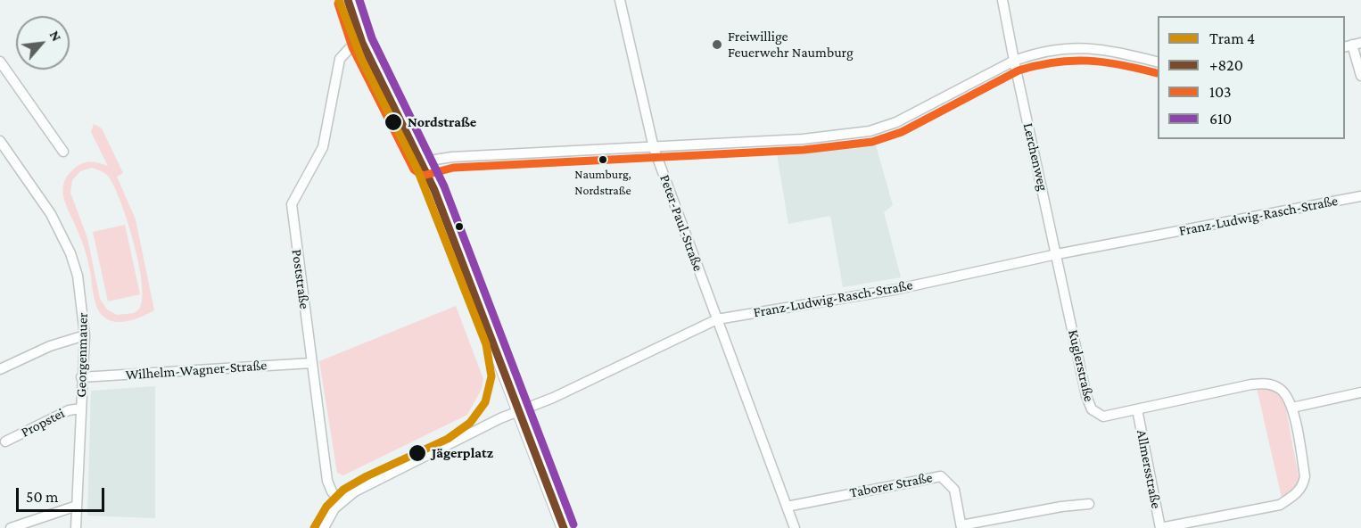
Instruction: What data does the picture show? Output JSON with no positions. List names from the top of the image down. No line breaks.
{"streets":{"street":["Lerchenweg","Franz-Ludwig-Rasch-Straße","Peter-Paul-Straße","Poststraße","Georgenmauer","Kuglerstraße","Wilhelm-Wagner-Straße","Propstei","Allmersstraße","Taborer Straße"]},"crossings":[["Lerchenweg","Franz-Ludwig-Rasch-Straße"],["Lerchenweg","Kuglerstraße"],["Franz-Ludwig-Rasch-Straße","Peter-Paul-Straße"],["Franz-Ludwig-Rasch-Straße","Poststraße"],["Franz-Ludwig-Rasch-Straße","Kuglerstraße"],["Poststraße","Wilhelm-Wagner-Straße"],["Georgenmauer","Wilhelm-Wagner-Straße"],["Georgenmauer","Propstei"],["Kuglerstraße","Allmersstraße"]],"places":["Freiwillige Feuerwehr Naumburg","Nordstraße","Naumburg, Nordstraße","Jägerplatz"],"lines":["tram line 4","transit line +820","transit line 610","transit line 103"],"legend":["Tram 4","+820","103","610"],"scale_bar":"50 m","north":"top right"}
